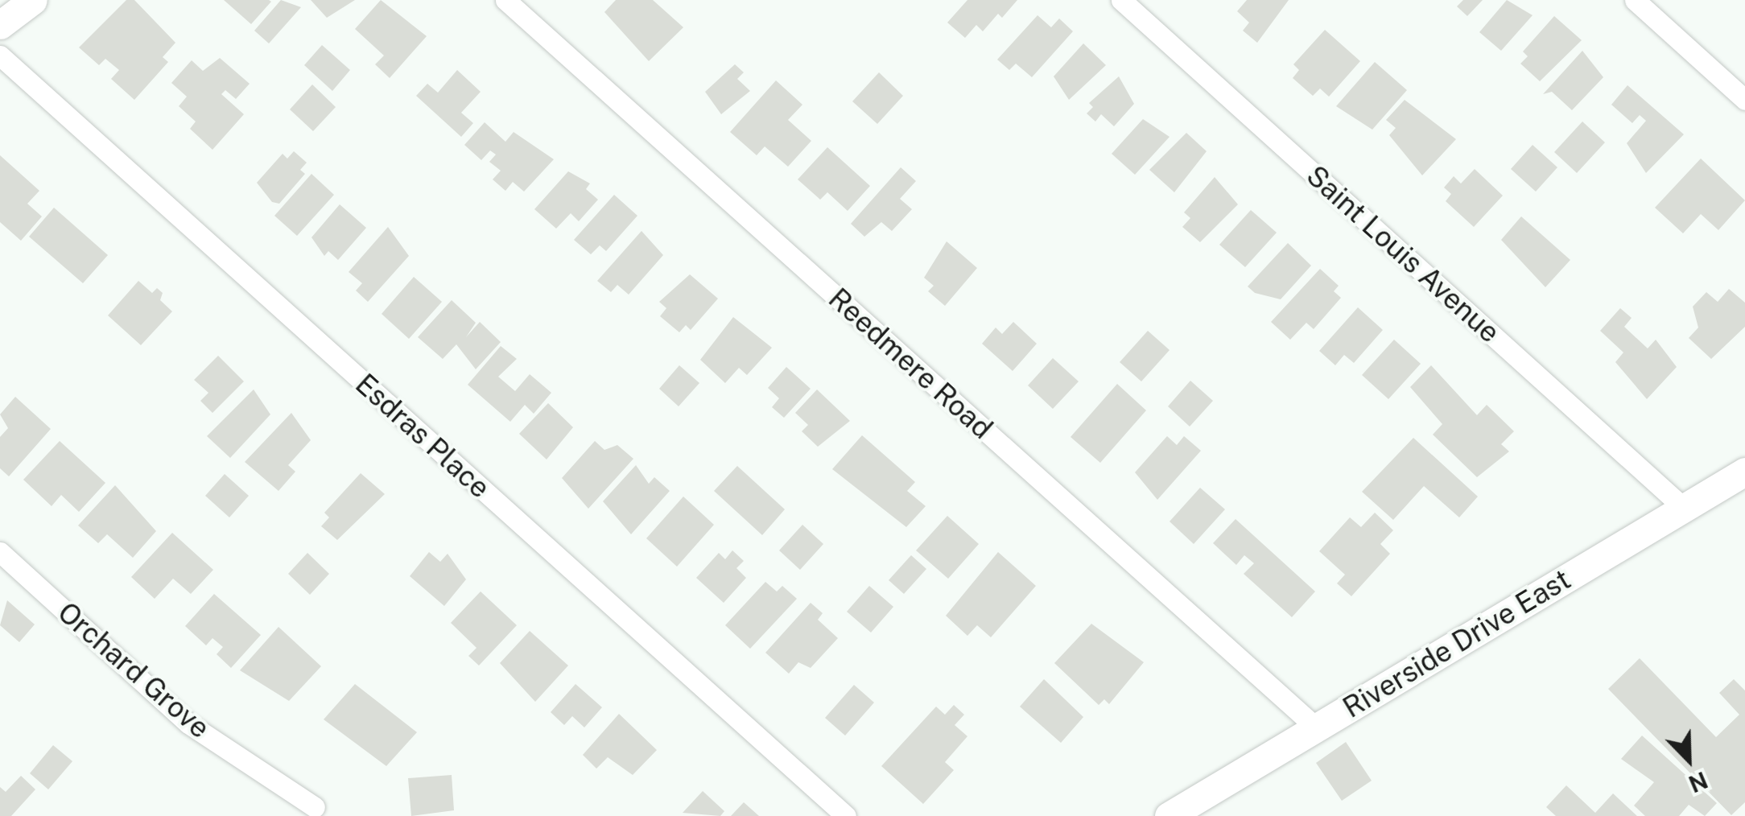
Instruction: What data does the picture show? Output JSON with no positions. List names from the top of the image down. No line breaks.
{"streets":{"main road":["Riverside Drive East"],"street":["Saint Louis Avenue","Reedmere Road","Esdras Place","Orchard Grove"]},"crossings":[["Saint Louis Avenue","Riverside Drive East"],["Reedmere Road","Riverside Drive East"]],"north":"bottom right"}
